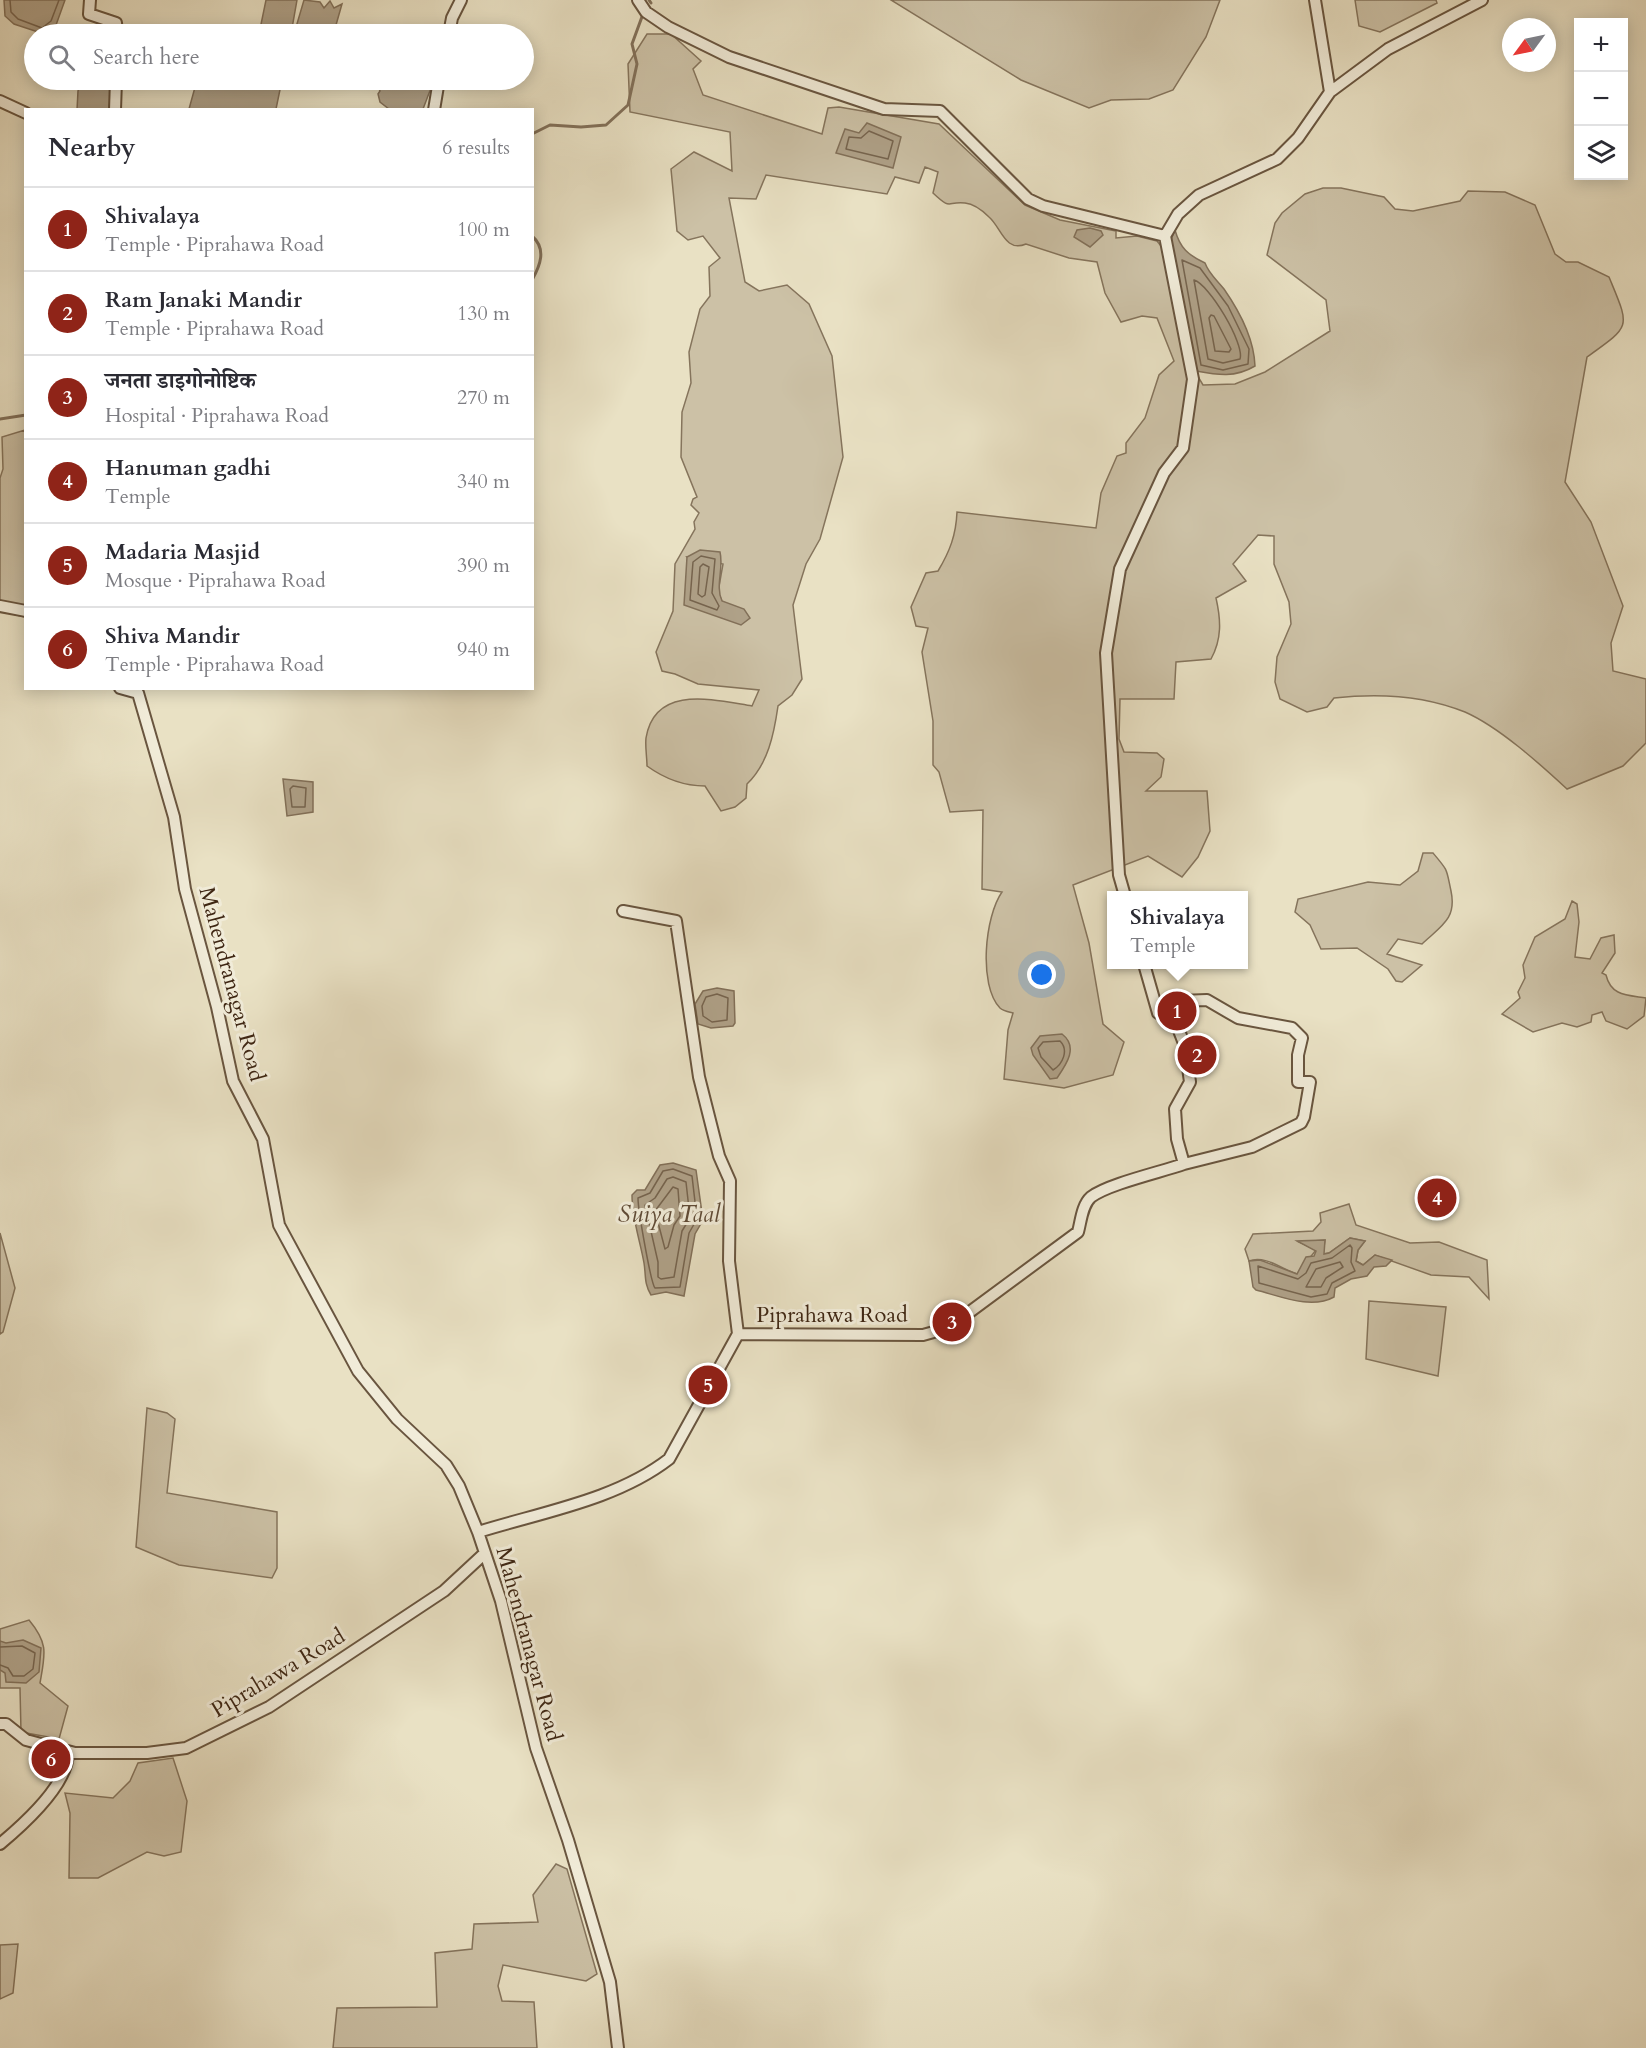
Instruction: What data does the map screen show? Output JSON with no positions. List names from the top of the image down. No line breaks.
{"streets":{"street":["Mahendranagar Road","Piprahawa Road"]},"crossings":[["Mahendranagar Road","Piprahawa Road"]],"water":["Suiya Taal"],"north":"bottom left","page":{"map_buttons":["+","−"],"search":"Search here","heading":["Nearby","6 results"],"list":[{"mark":"1","name":"Shivalaya","note":"Temple · Piprahawa Road","value":"100 m"},{"mark":"2","name":"Ram Janaki Mandir","note":"Temple · Piprahawa Road","value":"130 m"},{"mark":"3","name":"जनता डाइगोनोष्टिक","note":"Hospital · Piprahawa Road","value":"270 m"},{"mark":"4","name":"Hanuman gadhi","note":"Temple","value":"340 m"},{"mark":"5","name":"Madaria Masjid","note":"Mosque · Piprahawa Road","value":"390 m"},{"mark":"6","name":"Shiva Mandir","note":"Temple · Piprahawa Road","value":"940 m"}],"popup":["Shivalaya","Temple"],"pins":["1","2","4","3","5","6"]}}
